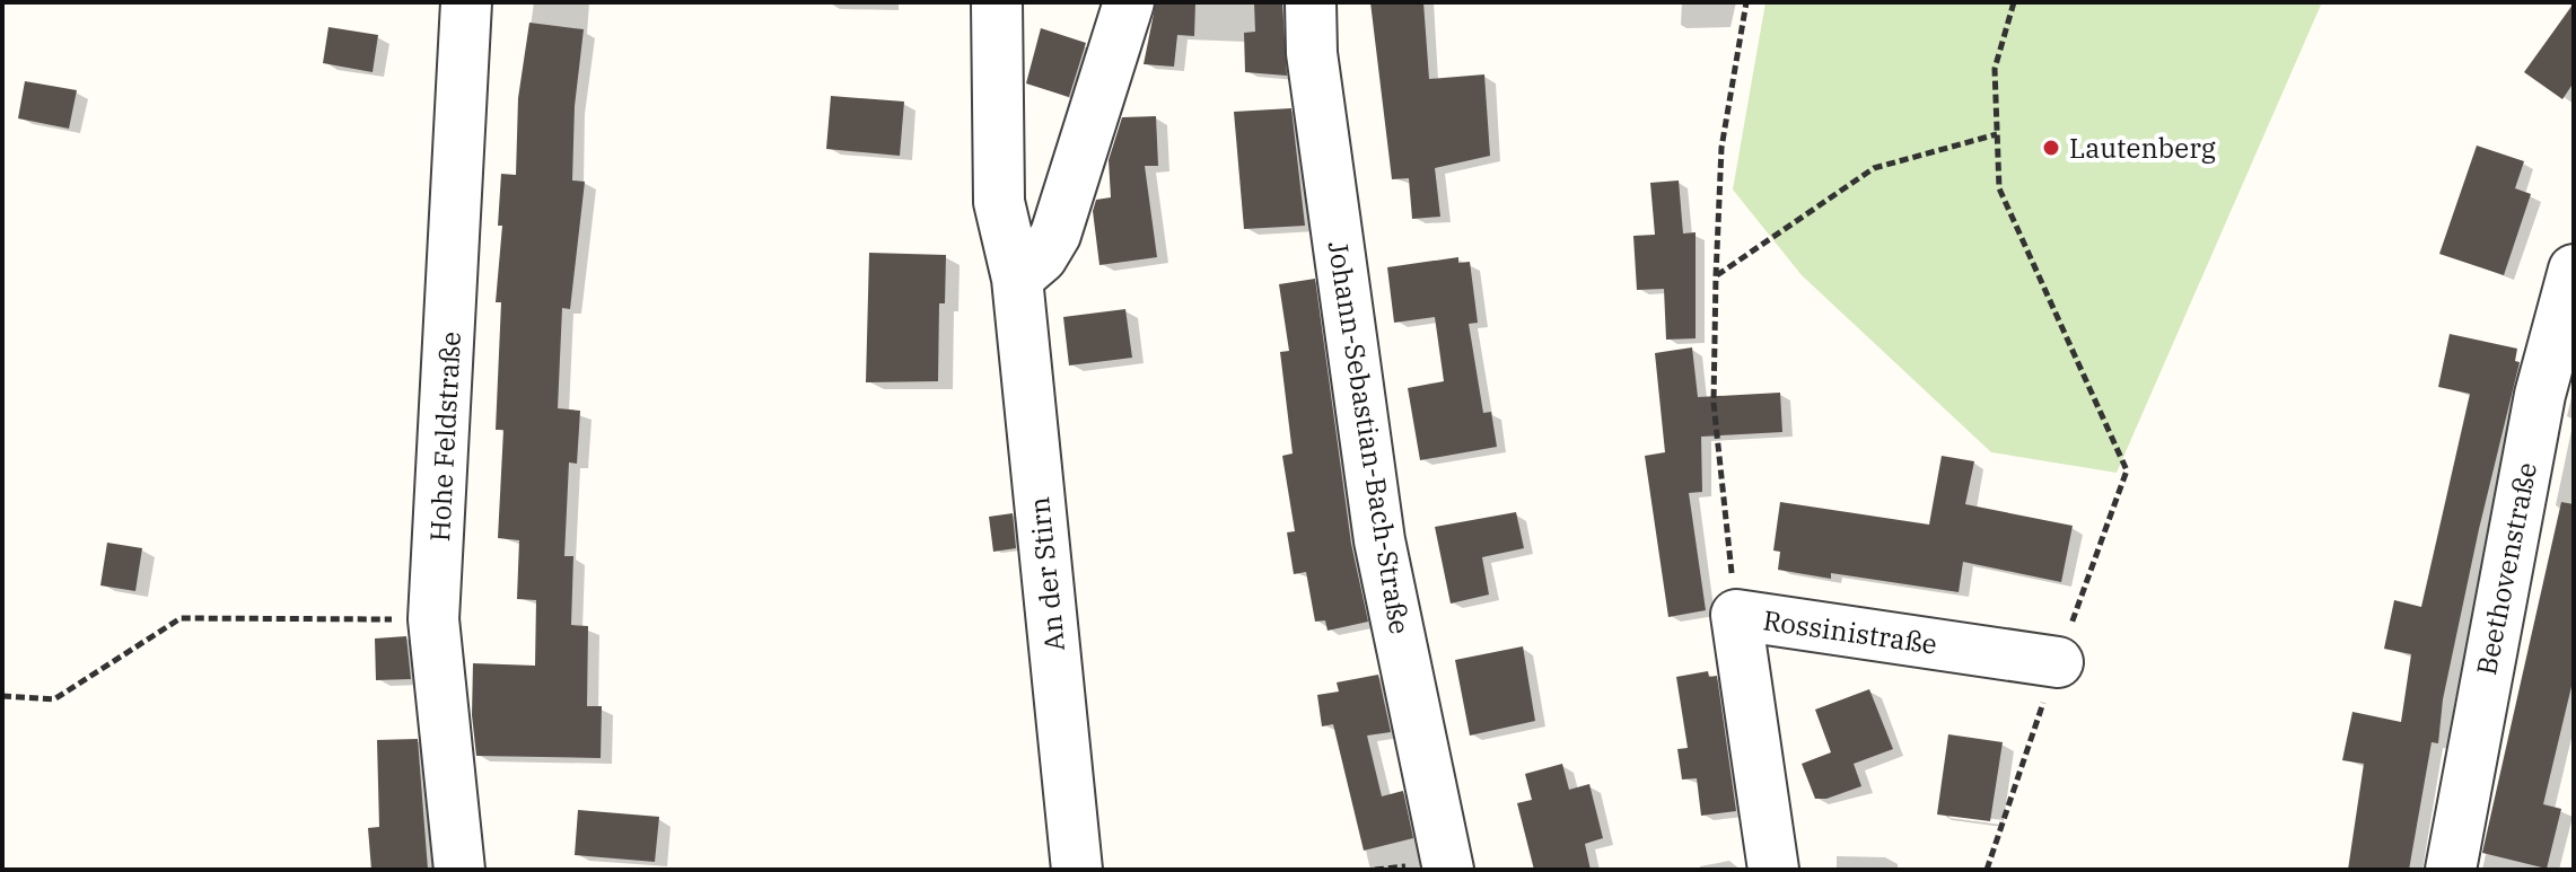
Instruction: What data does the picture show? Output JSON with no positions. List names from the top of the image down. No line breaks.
{"streets":{"street":["Hohe Feldstraße","Johann-Sebastian-Bach-Straße","Beethovenstraße","An der Stirn","Rossinistraße"]},"places":["Lautenberg"]}
